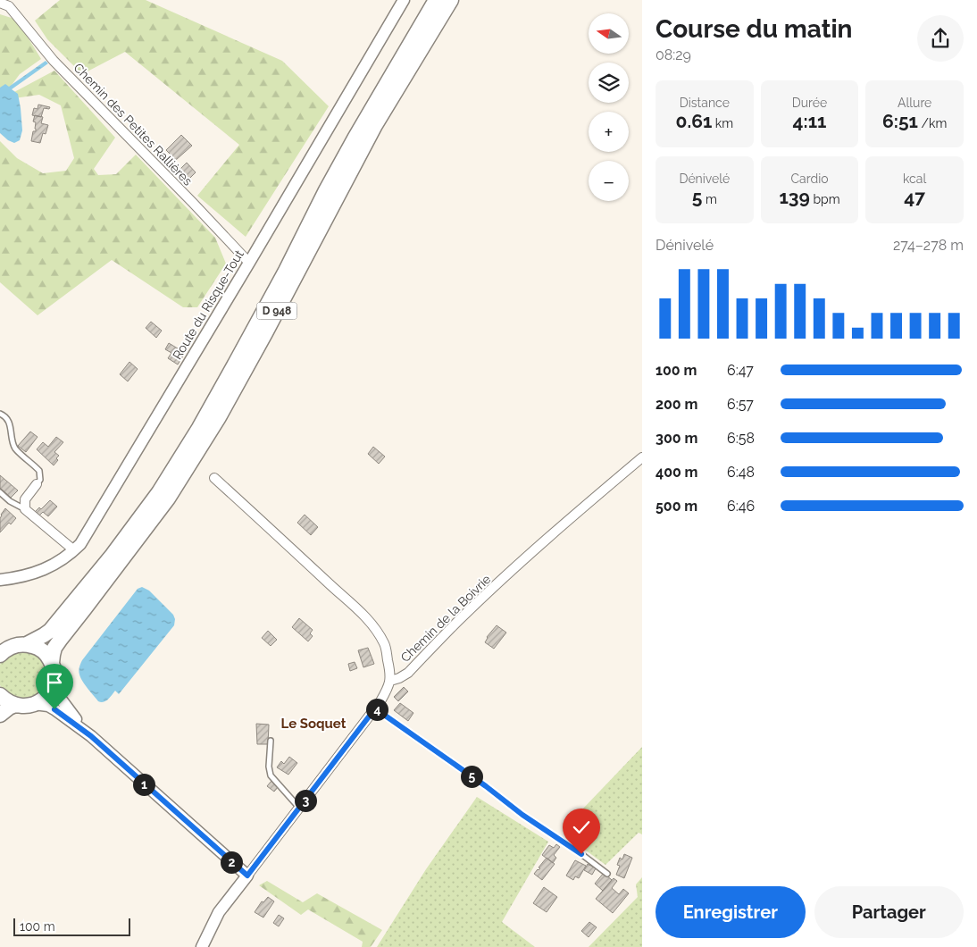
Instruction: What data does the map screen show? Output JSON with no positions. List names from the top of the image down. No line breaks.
{"streets":{"highway":["D 948"],"street":["Chemin des Petites Rallières","Route du Risque-Tout","Chemin de la Boivrie"]},"crossings":[["Chemin des Petites Rallières","Route du Risque-Tout"]],"districts":["Le Soquet"],"scale_bar":"100 m","north":"left","page":{"heading":["Course du matin","08:29"],"map_buttons":["+","−"],"stats":[["Distance","0.61 km"],["Durée","4:11"],["Allure","6:51 /km"],["Dénivelé","5 m"],["Cardio","139 bpm"],["kcal","47"]],"chart":["Dénivelé","274–278 m"],"list":[{"name":"100 m","note":"6:47"},{"name":"200 m","note":"6:57"},{"name":"300 m","note":"6:58"},{"name":"400 m","note":"6:48"},{"name":"500 m","note":"6:46"}],"pins":["4","5","1","3","2"],"buttons":["Enregistrer","Partager"],"scale":"100 m"}}
